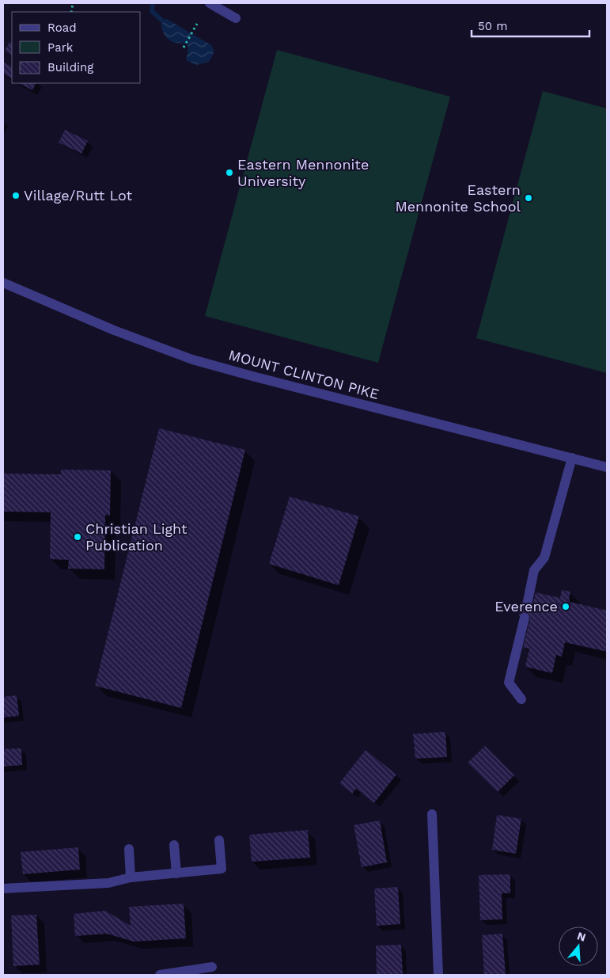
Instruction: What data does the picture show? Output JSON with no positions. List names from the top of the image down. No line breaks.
{"streets":{"street":["MOUNT CLINTON PIKE"]},"places":["Eastern Mennonite University","Village/Rutt Lot","Eastern Mennonite School","Christian Light Publication","Everence"],"legend":["Road","Park","Building"],"scale_bar":"50 m","north":"top"}
